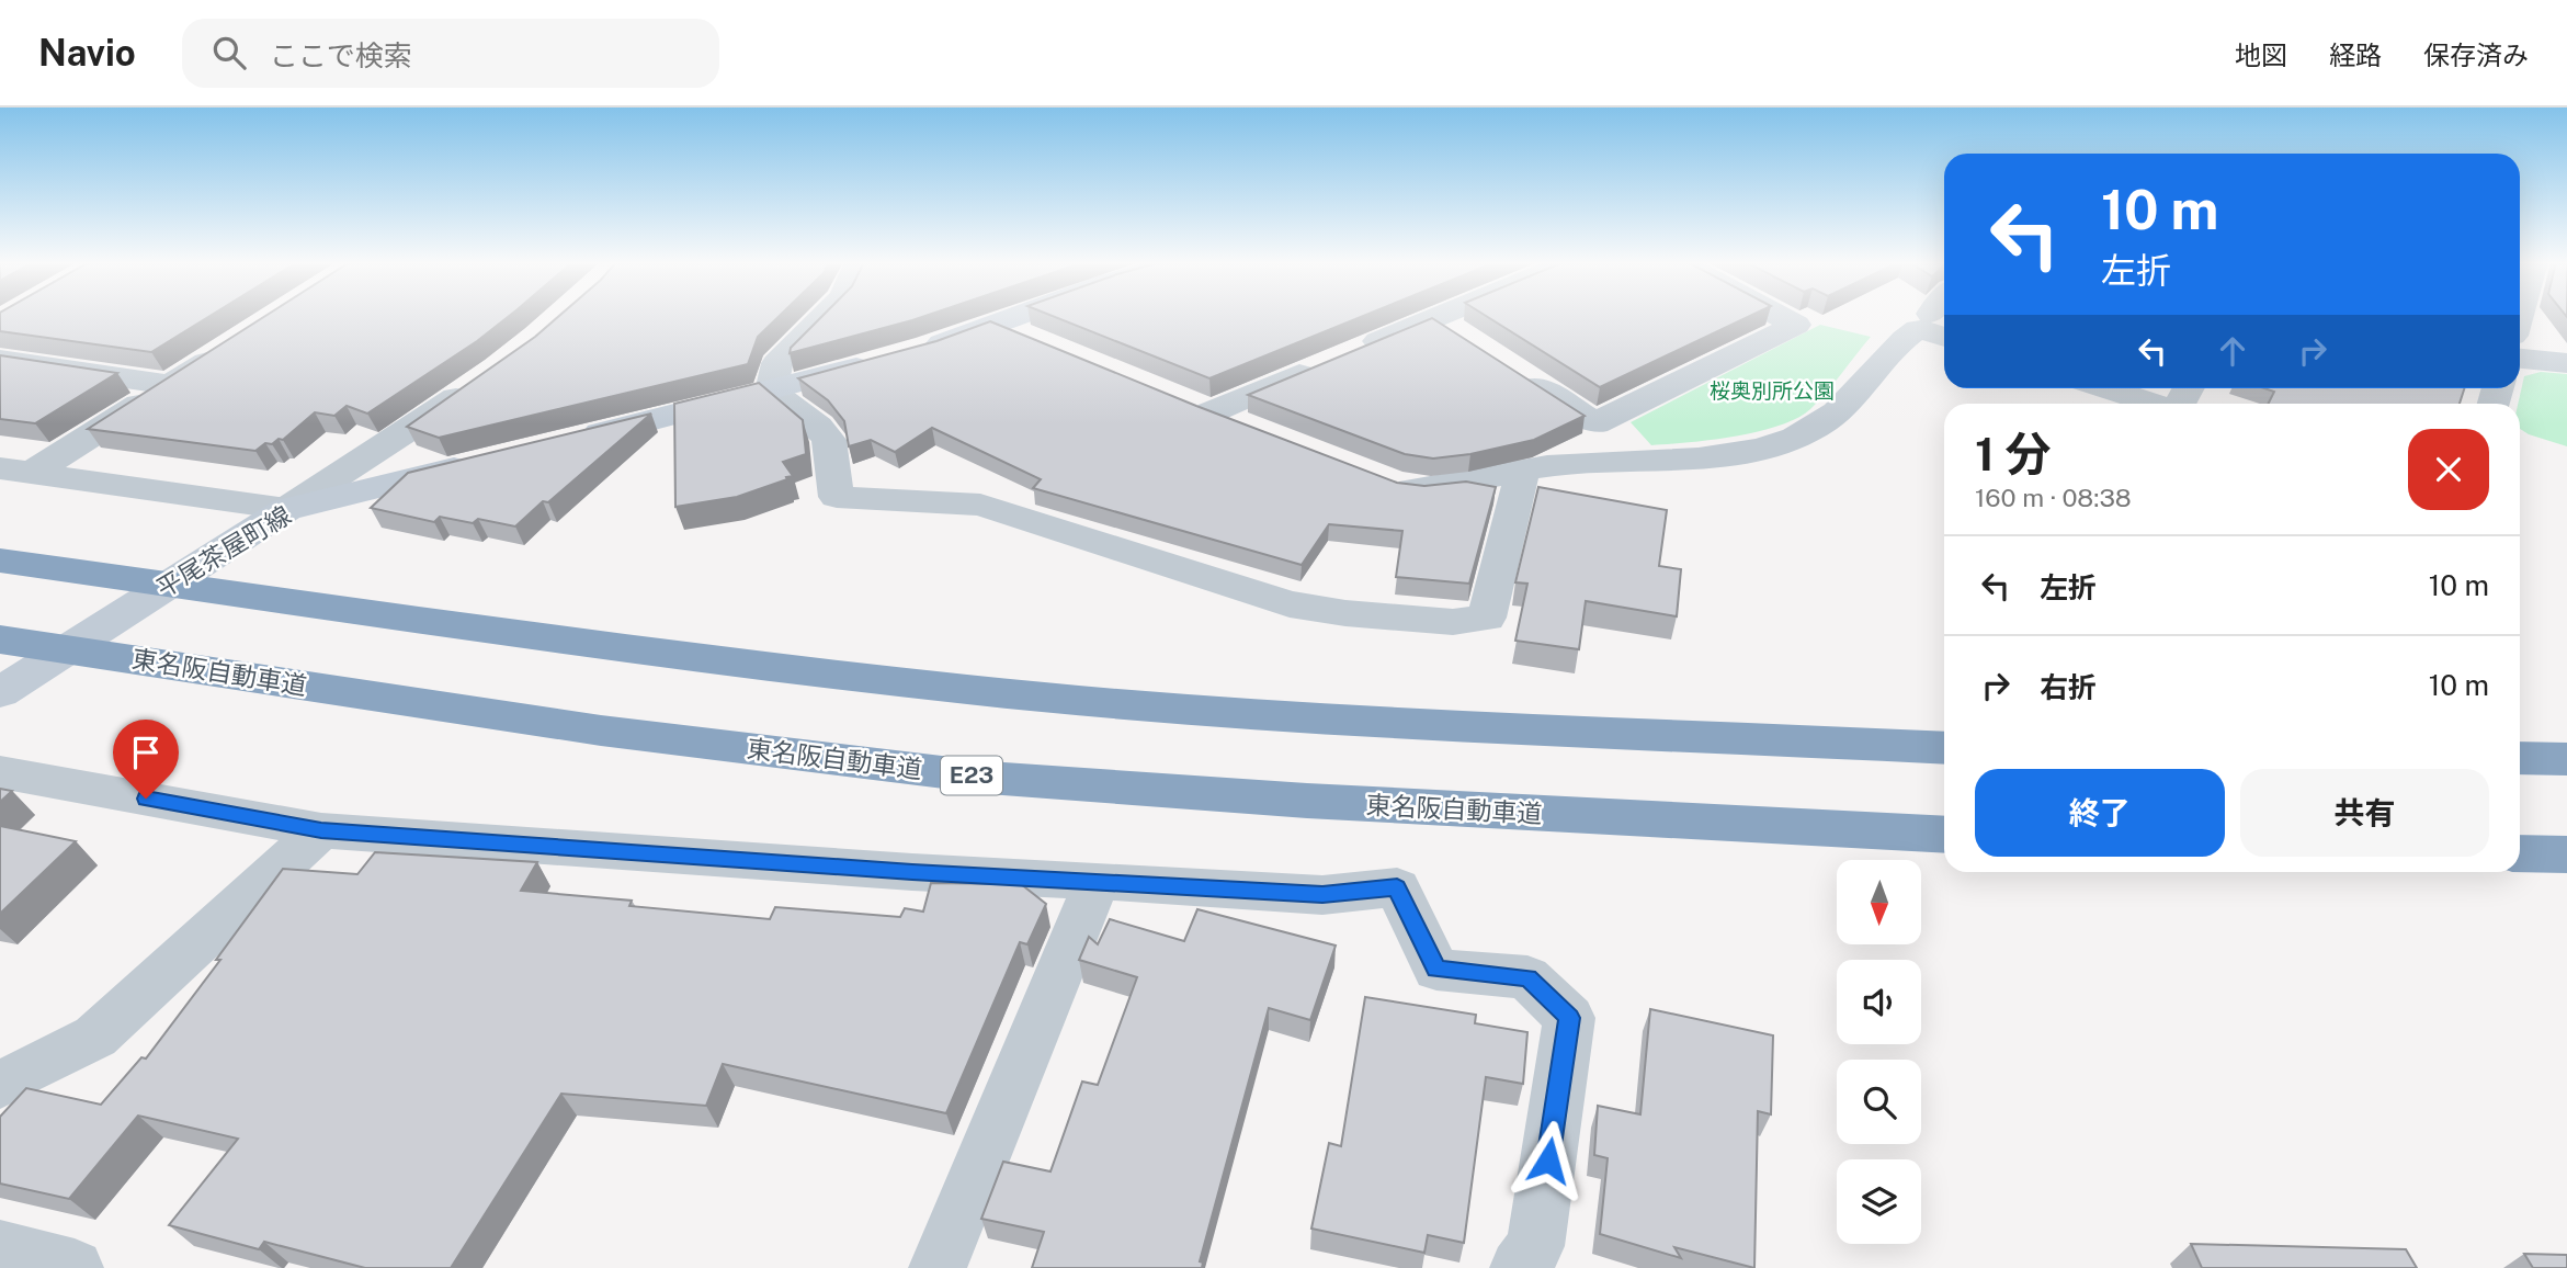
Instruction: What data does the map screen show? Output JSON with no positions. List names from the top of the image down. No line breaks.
{"streets":{"highway":["東名阪自動車道","E23"],"main road":["平尾茶屋町線"]},"parks":["桜奥別所公園"],"north":"bottom","page":{"header":"Navio","search":"ここで検索","nav":["地図","経路","保存済み"],"turn":["10 m","左折"],"heading":["1 分","160 m · 08:38"],"list":[{"name":"左折","value":"10 m"},{"name":"右折","value":"10 m"}],"buttons":["終了","共有"]}}
